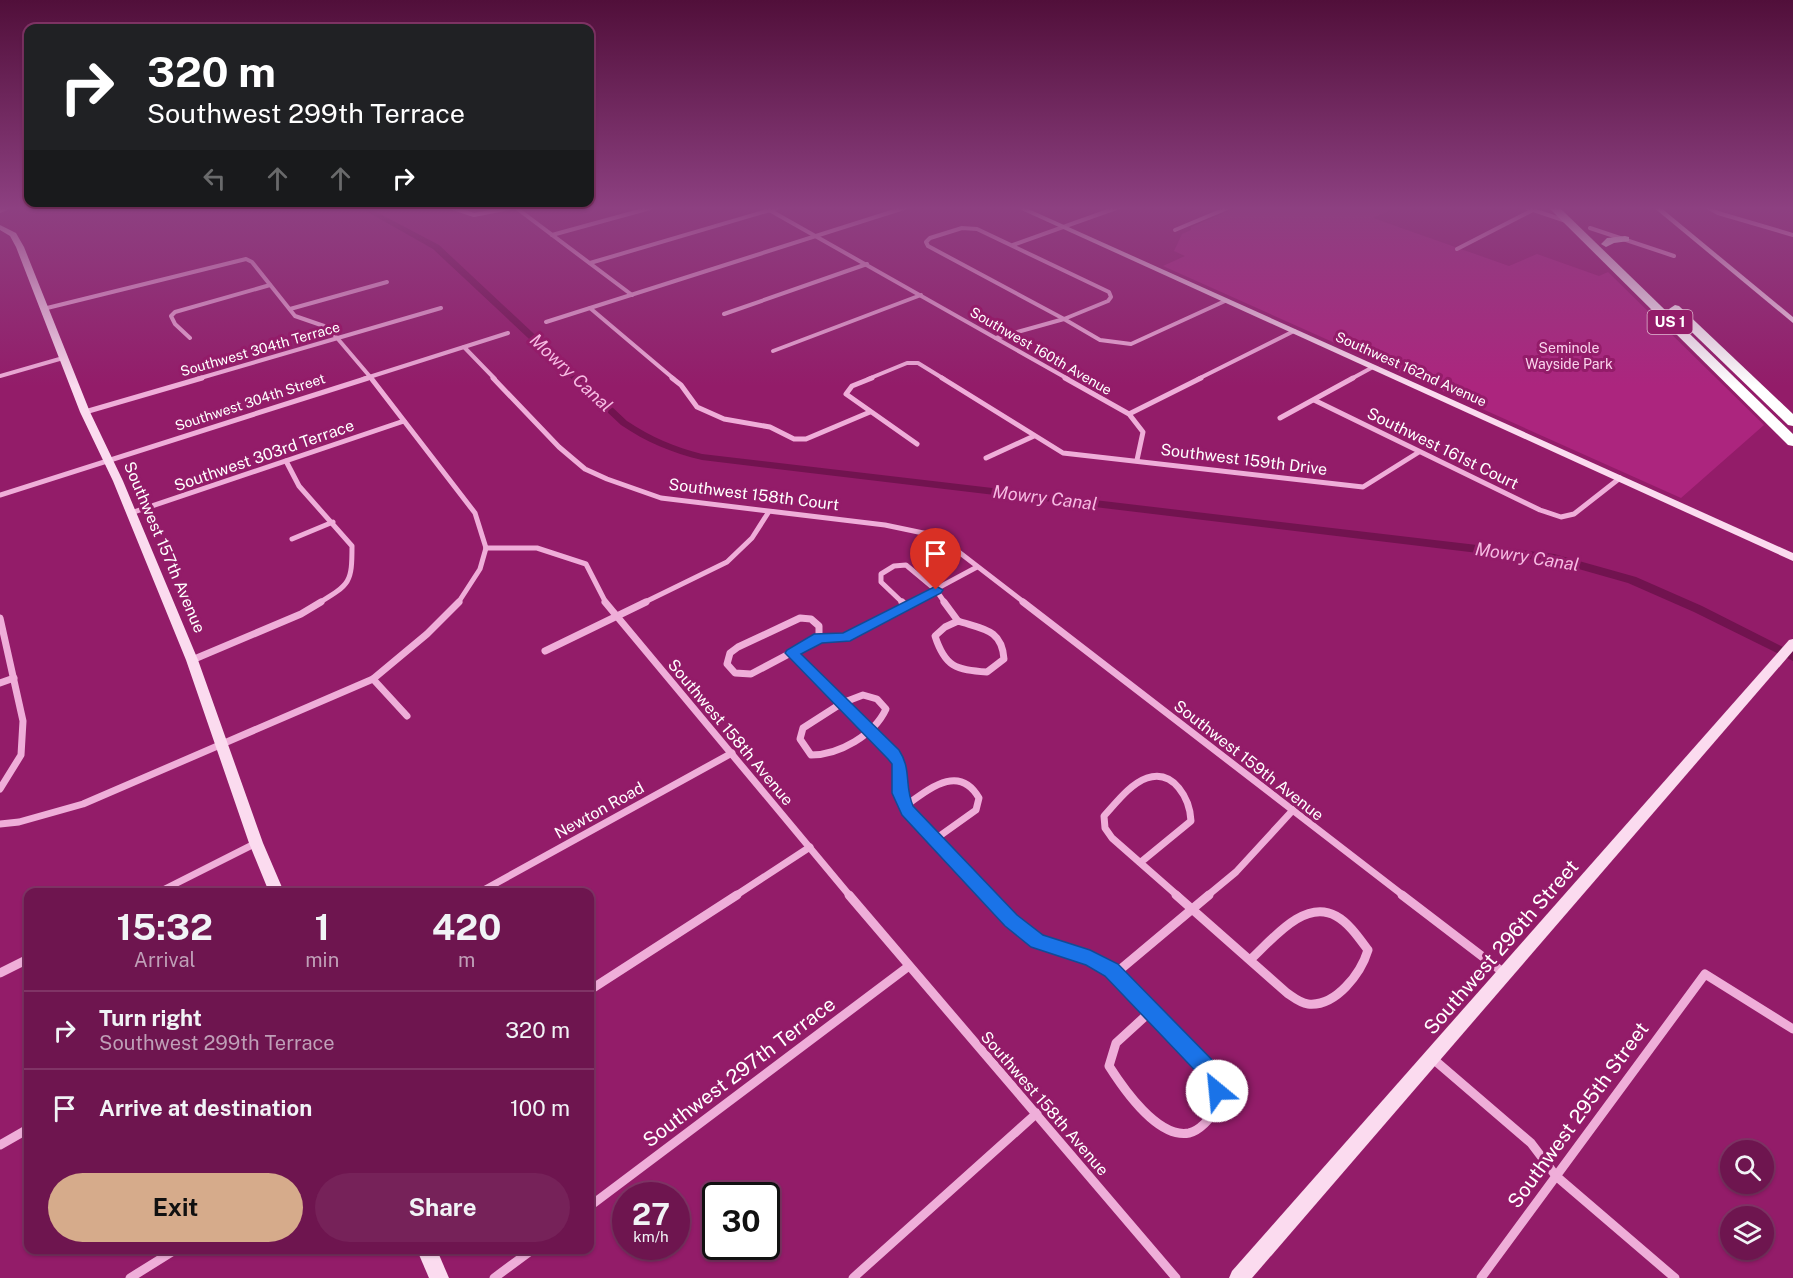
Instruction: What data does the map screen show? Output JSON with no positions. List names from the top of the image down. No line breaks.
{"streets":{"highway":["US 1"],"street":["Southwest 304th Terrace","Southwest 160th Avenue","Southwest 162nd Avenue","Southwest 304th Street","Southwest 161st Court","Southwest 303rd Terrace","Southwest 159th Drive","Southwest 158th Court","Southwest 157th Avenue","Southwest 158th Avenue","Southwest 159th Avenue","Newton Road","Southwest 296th Street","Southwest 297th Terrace","Southwest 295th Street"]},"crossings":[["Southwest 304th Terrace","Southwest 157th Avenue"],["Southwest 160th Avenue","Southwest 159th Drive"],["Southwest 162nd Avenue","Southwest 161st Court"],["Southwest 304th Street","Southwest 158th Court"],["Southwest 304th Street","Southwest 157th Avenue"],["Southwest 161st Court","Southwest 159th Drive"],["Southwest 303rd Terrace","Southwest 157th Avenue"],["Southwest 158th Court","Southwest 159th Avenue"],["Southwest 158th Avenue","Newton Road"],["Southwest 158th Avenue","Southwest 297th Terrace"],["Southwest 159th Avenue","Southwest 296th Street"]],"water":["Mowry Canal"],"parks":["Seminole Wayside Park"],"page":{"turn":["320 m","Southwest 299th Terrace"],"eta":["15:32","Arrival","1","min","420","m"],"list":[{"name":"Turn right","note":"Southwest 299th Terrace","value":"320 m"},{"name":"Arrive at destination","value":"100 m"}],"buttons":["Exit","Share"],"speed":"27 km/h","limit":"30"}}
